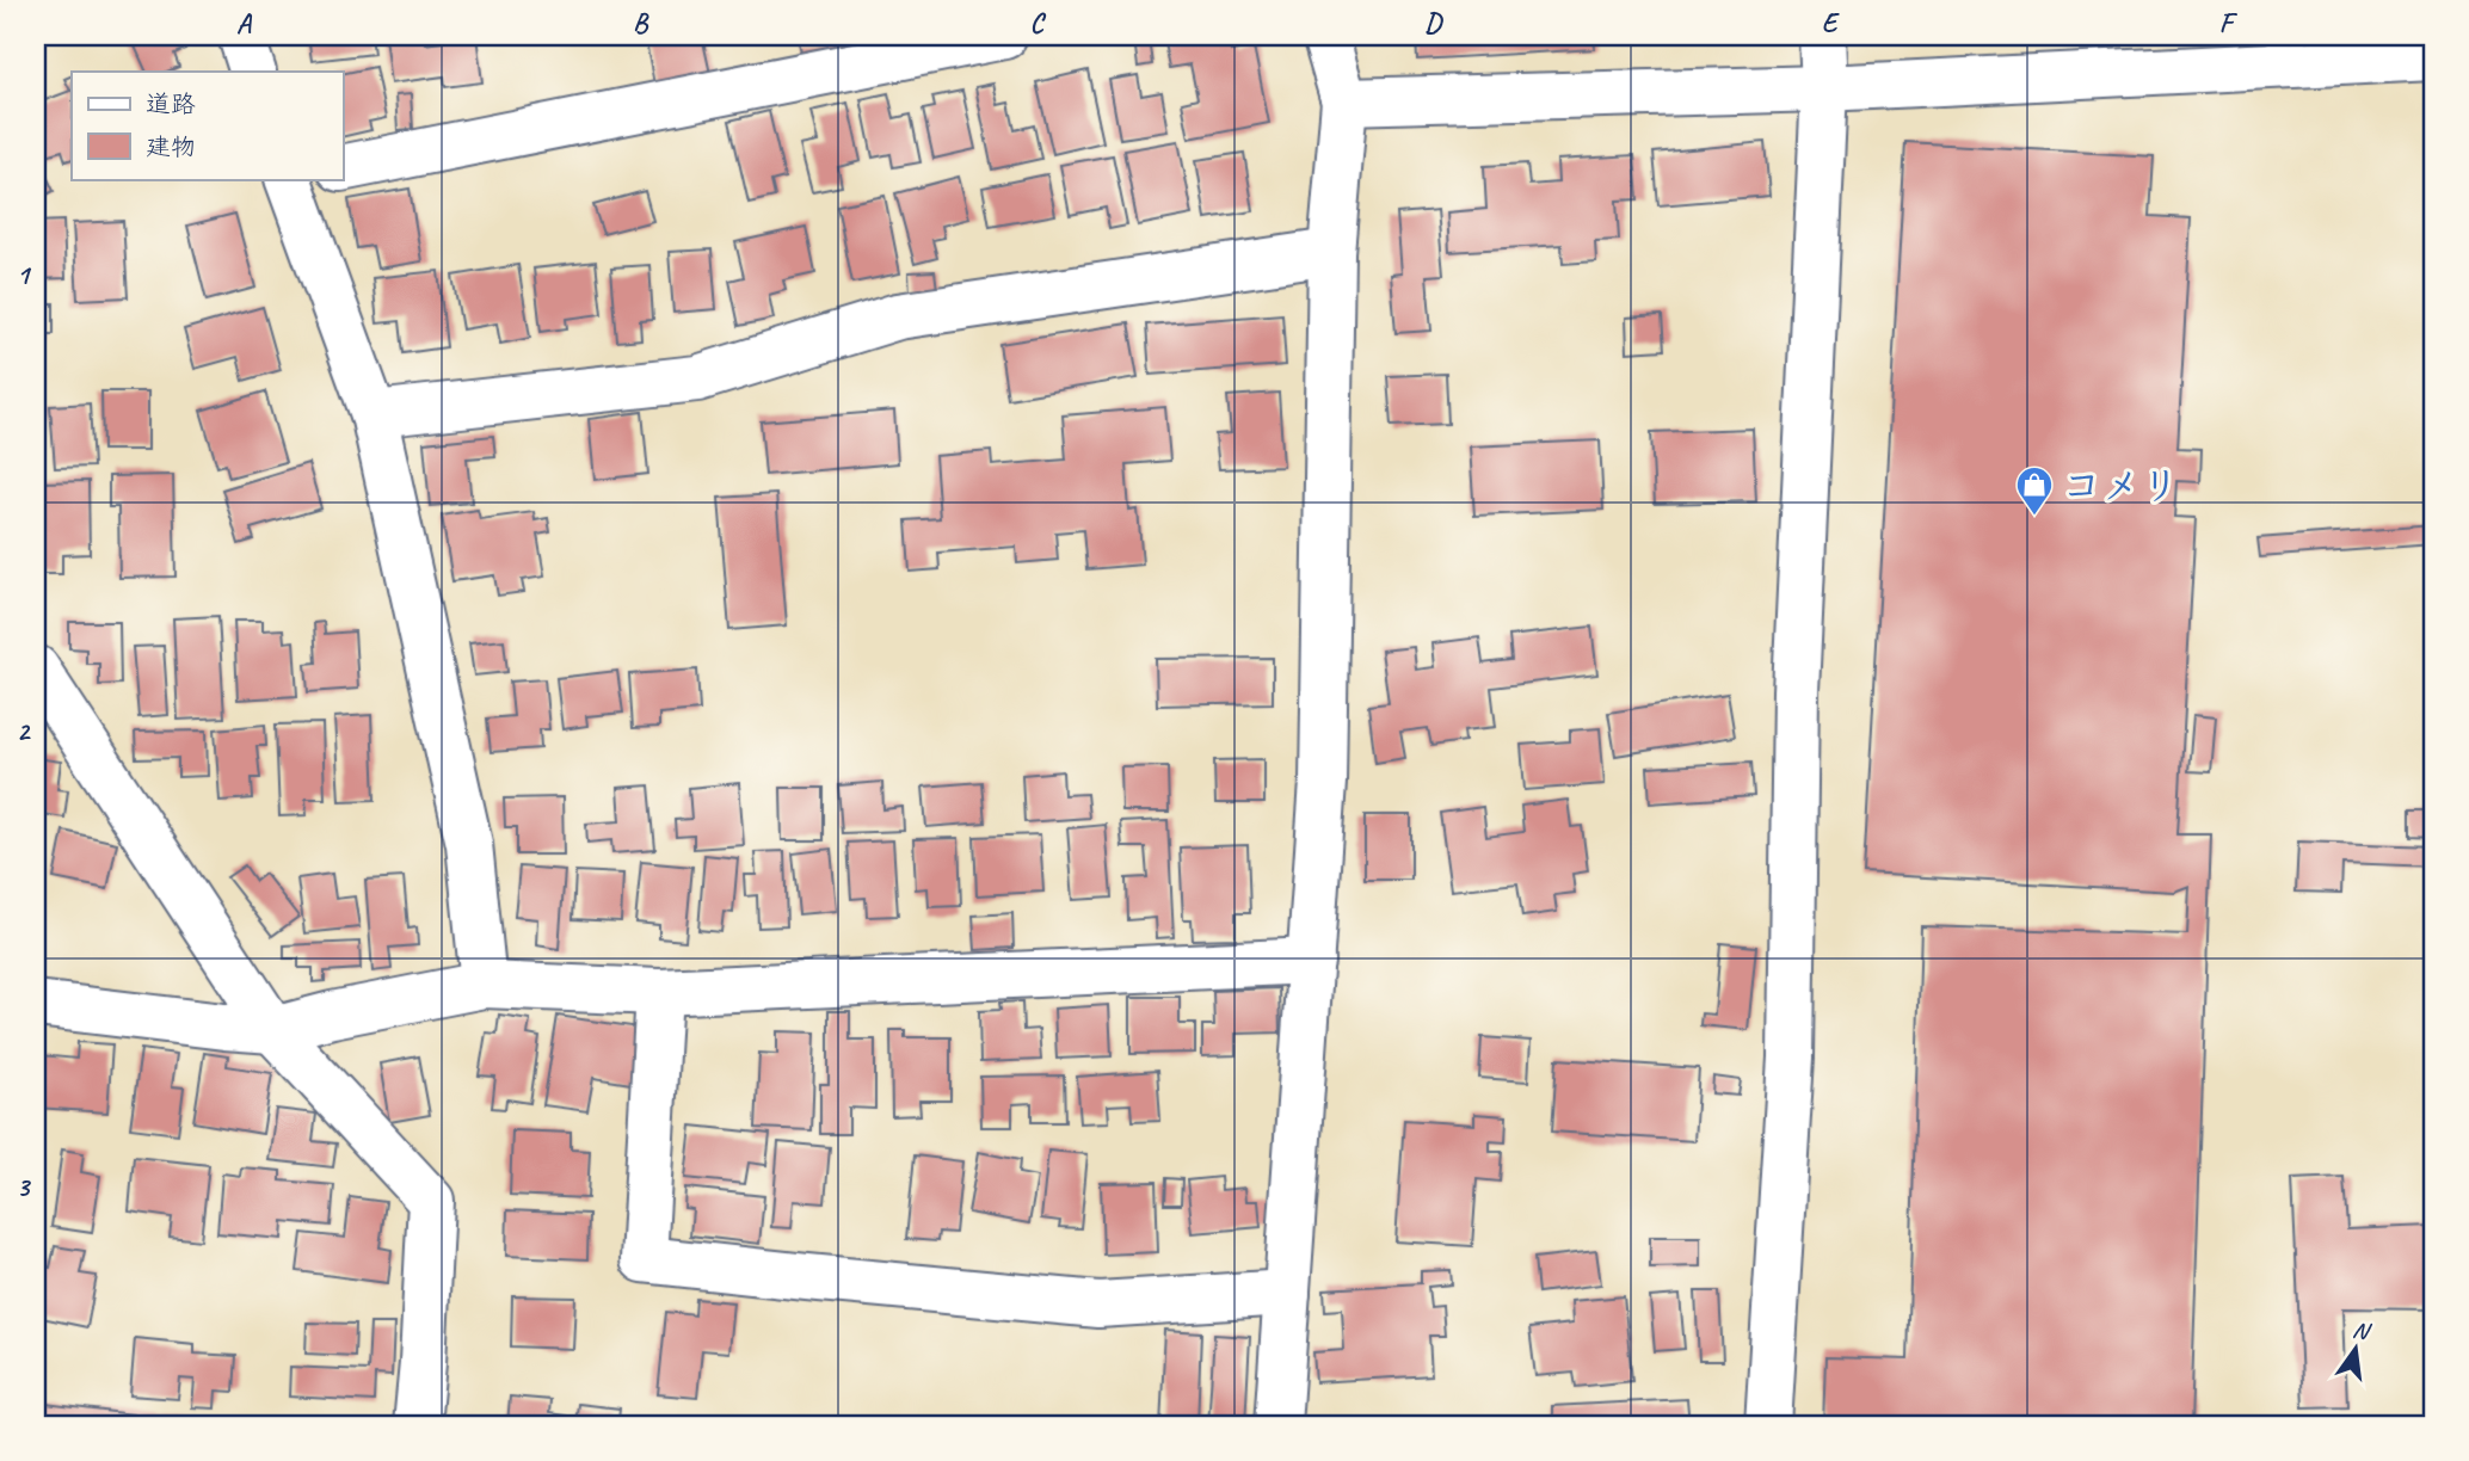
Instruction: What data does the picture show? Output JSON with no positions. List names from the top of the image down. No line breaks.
{"places":{"shop":["コメリ"]},"legend":["道路","建物"],"north":"top","grid":{"columns":["A","B","C","D","E","F"],"rows":["1","2","3"]}}
